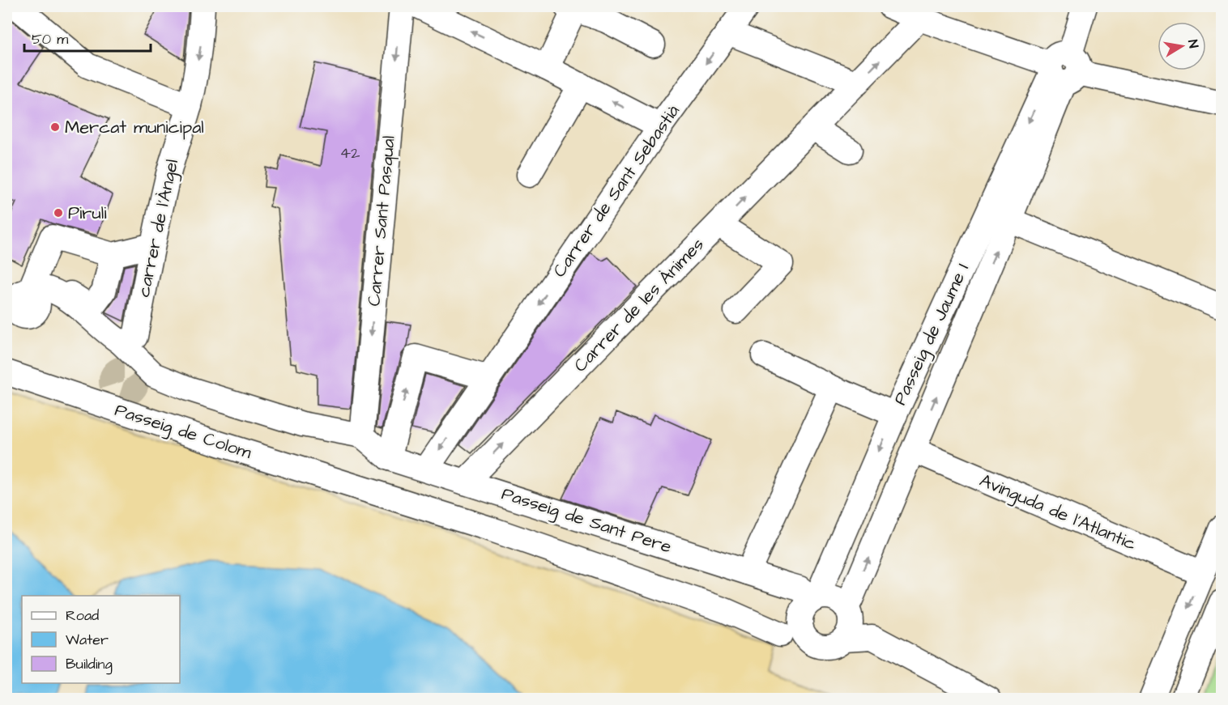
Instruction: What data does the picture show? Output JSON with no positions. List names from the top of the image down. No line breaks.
{"streets":{"street":["Carrer de Sant Sebastià","Carrer Sant Pasqual","carrer de l'Àngel","Carrer de les Ànimes","Passeig de Jaume I","Passeig de Colom","Avinguda de l'Atlantic","Passeig de Sant Pere"]},"crossings":[["Carrer de Sant Sebastià","Passeig de Sant Pere"],["Carrer Sant Pasqual","Passeig de Sant Pere"],["Carrer de les Ànimes","Passeig de Sant Pere"],["Passeig de Jaume I","Avinguda de l'Atlantic"],["Passeig de Jaume I","Passeig de Sant Pere"],["Passeig de Colom","Passeig de Sant Pere"]],"one_way":["Carrer de les Ànimes"],"places":["Mercat municipal","Piruli"],"house_numbers":["42"],"legend":["Road","Water","Building"],"scale_bar":"50 m","north":"right"}
